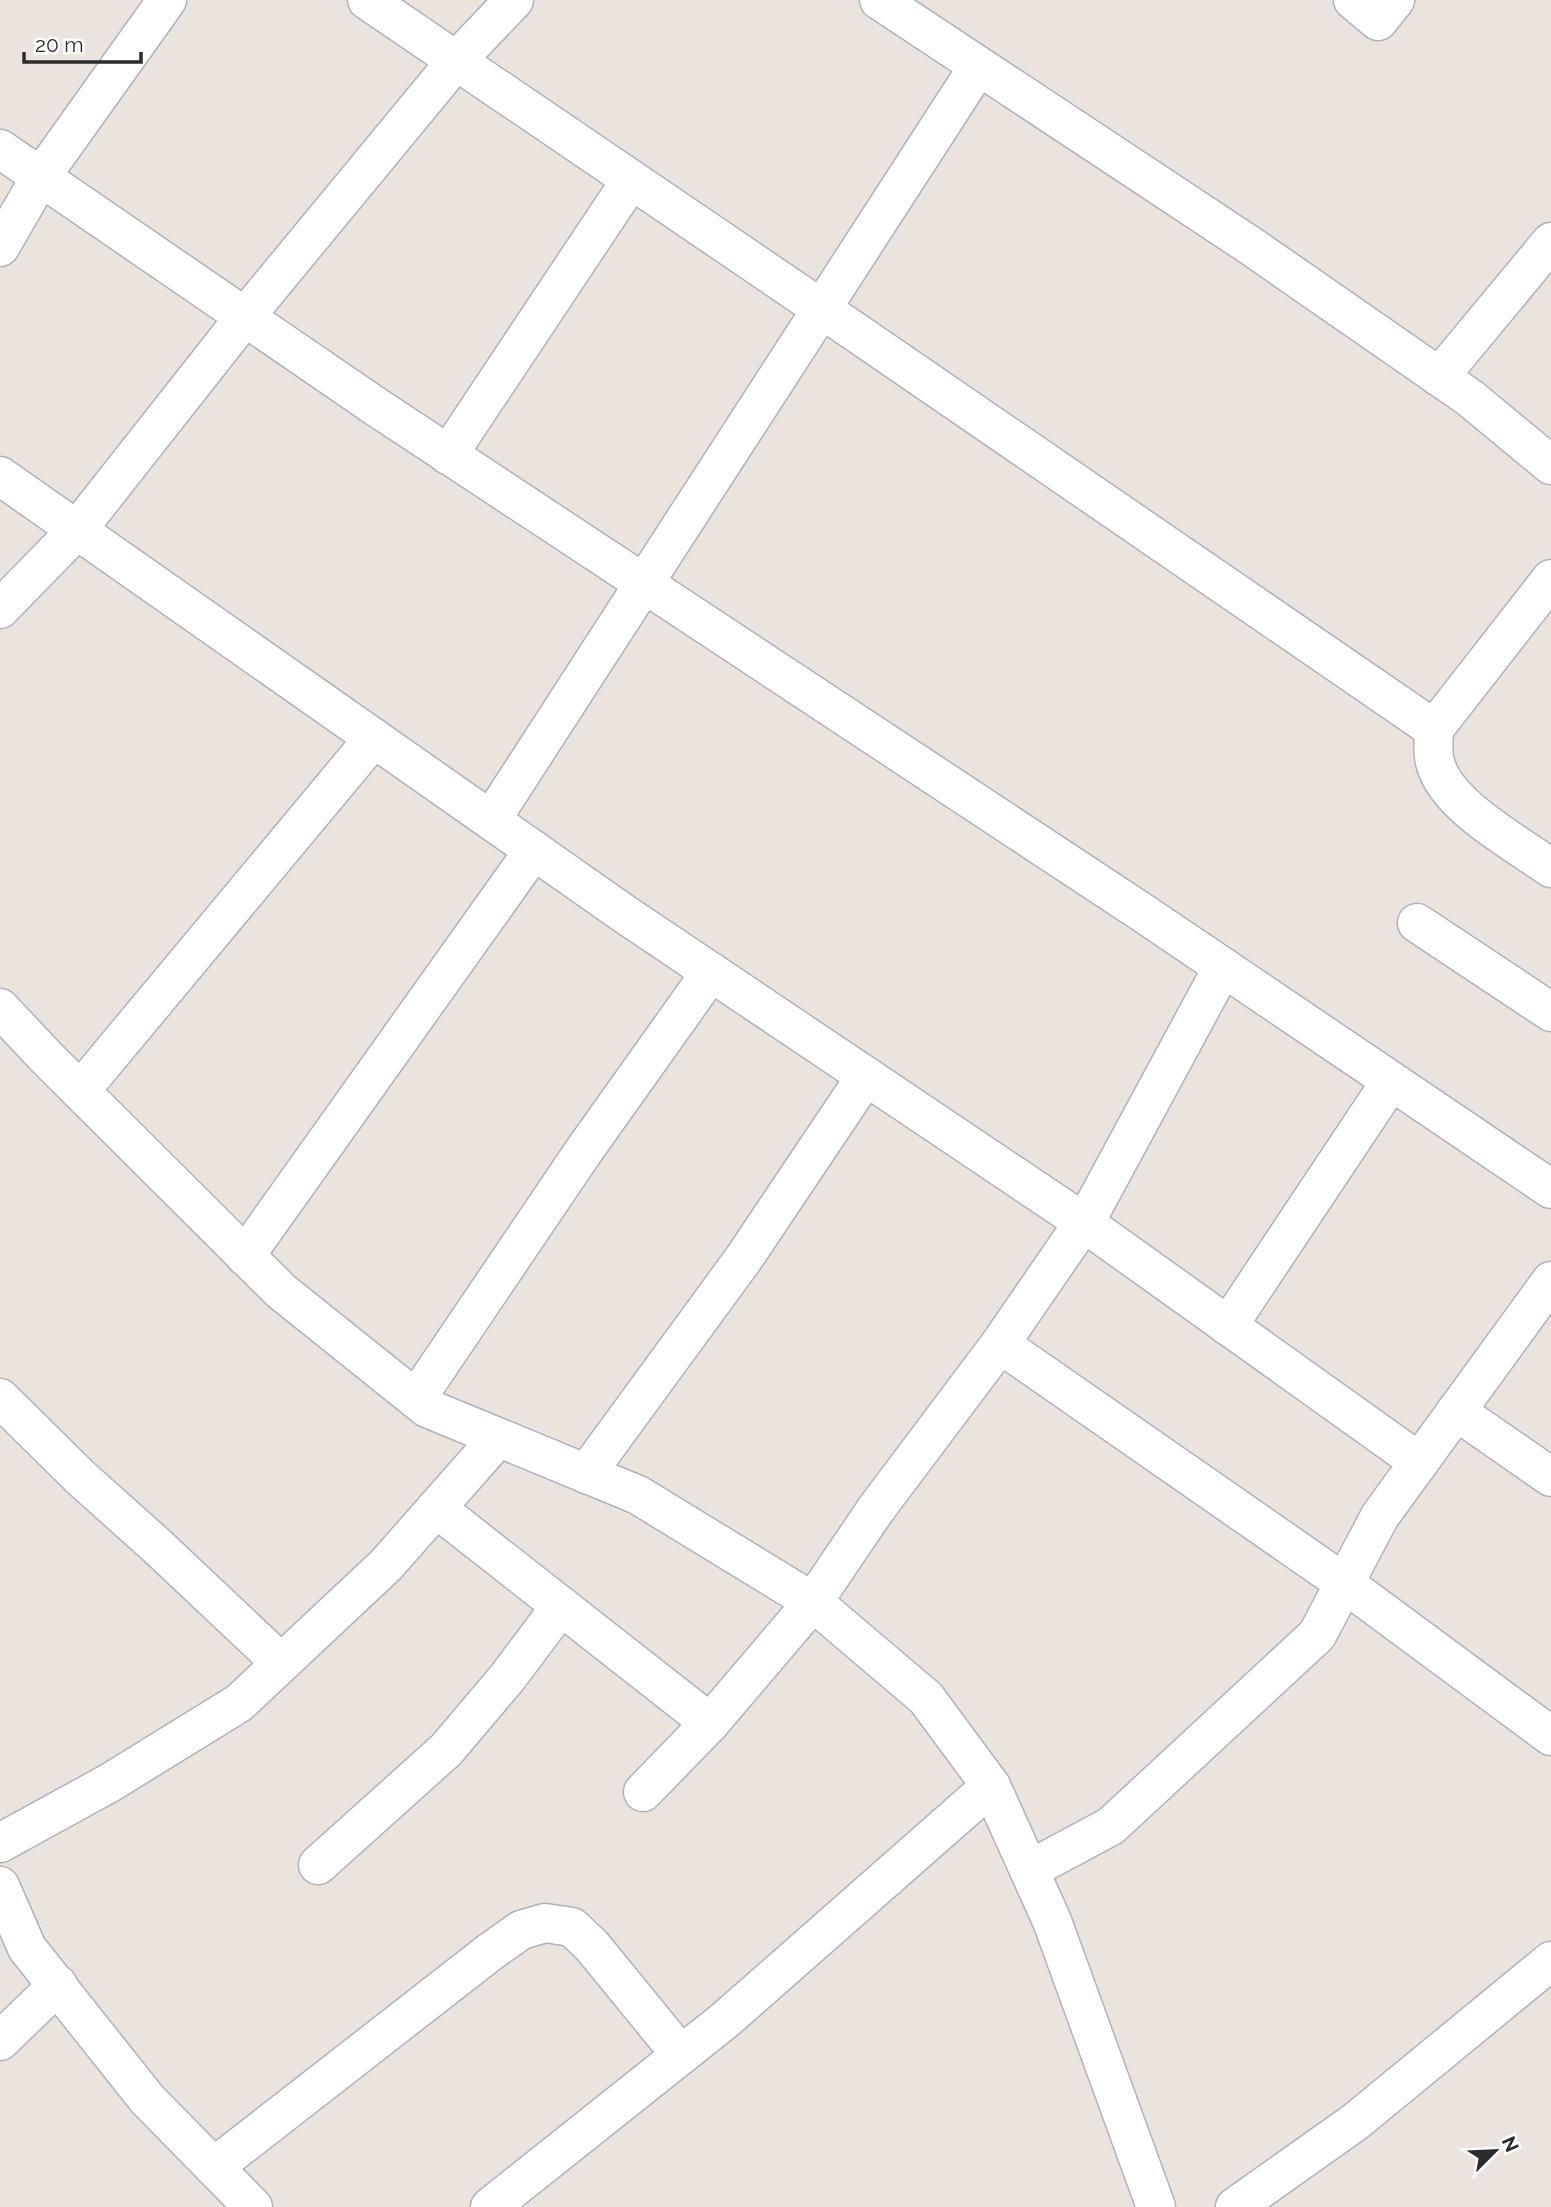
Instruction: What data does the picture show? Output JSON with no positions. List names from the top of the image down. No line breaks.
{"scale_bar":"20 m","north":"top right"}
